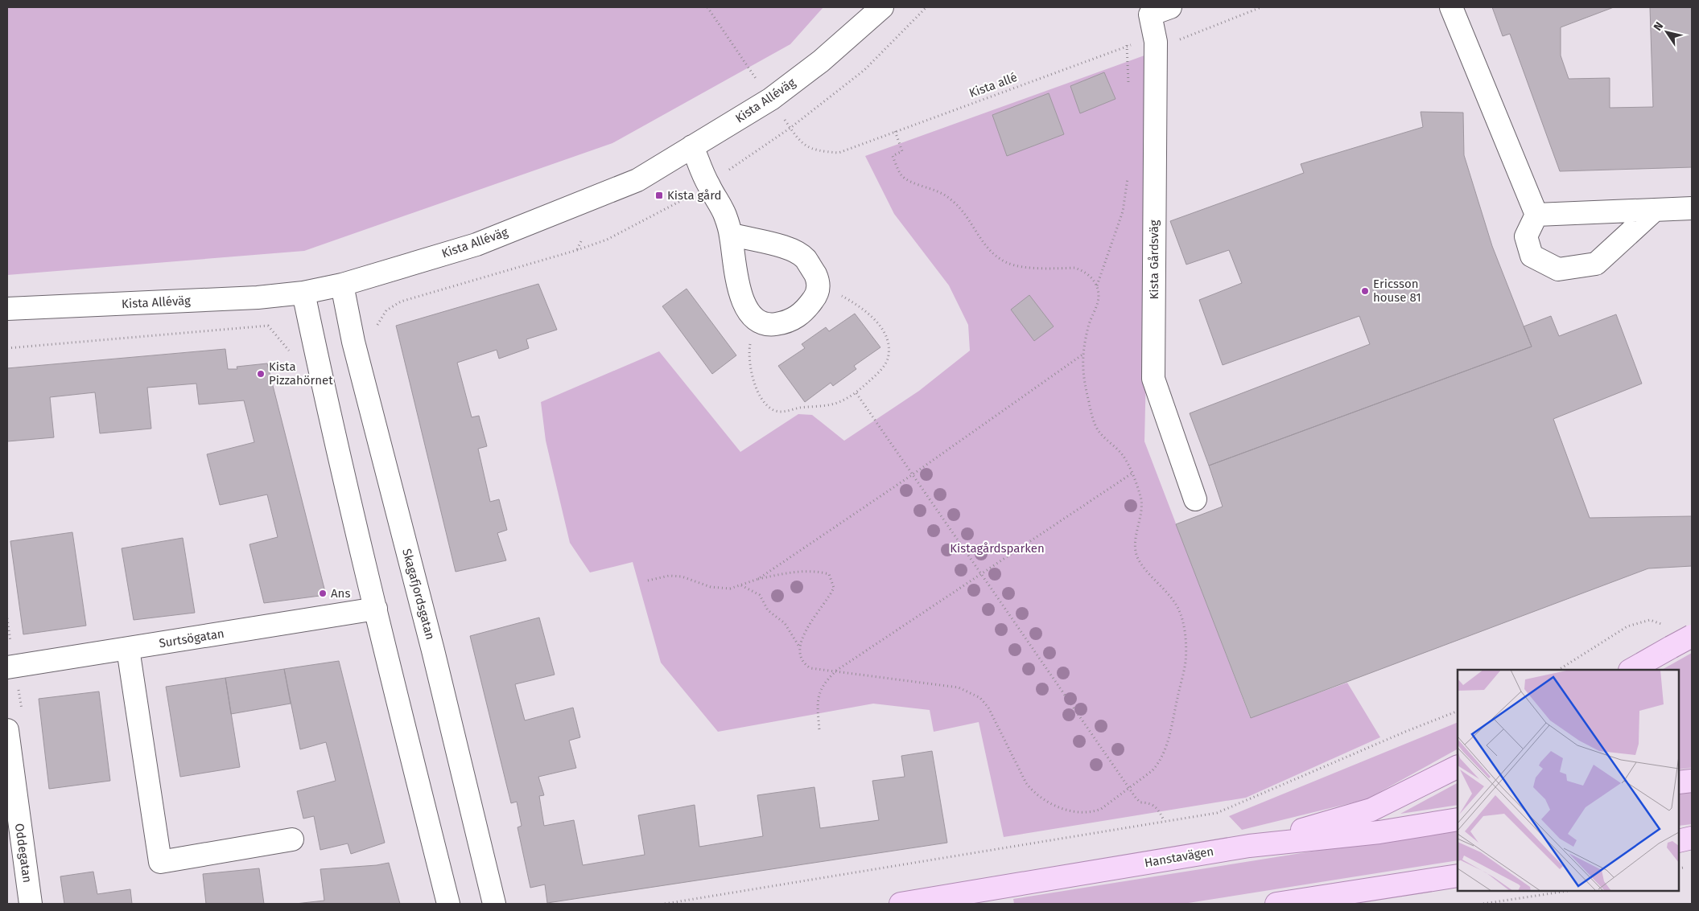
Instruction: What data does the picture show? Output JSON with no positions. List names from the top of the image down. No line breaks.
{"streets":{"main road":["Hanstavägen"],"street":["Kista Alléväg","Kista Gårdsväg","Skagafjordsgatan","Surtsögatan","Oddegatan"],"path":["Kista allé"]},"crossings":[["Kista allé","Kista Gårdsväg"],["Kista Alléväg","Skagafjordsgatan"]],"parks":["Kistagårdsparken"],"places":{"transit":["Kista gård"],"other":["Ericsson house 81","Kista Pizzahörnet","Ans"]},"north":"top left"}
